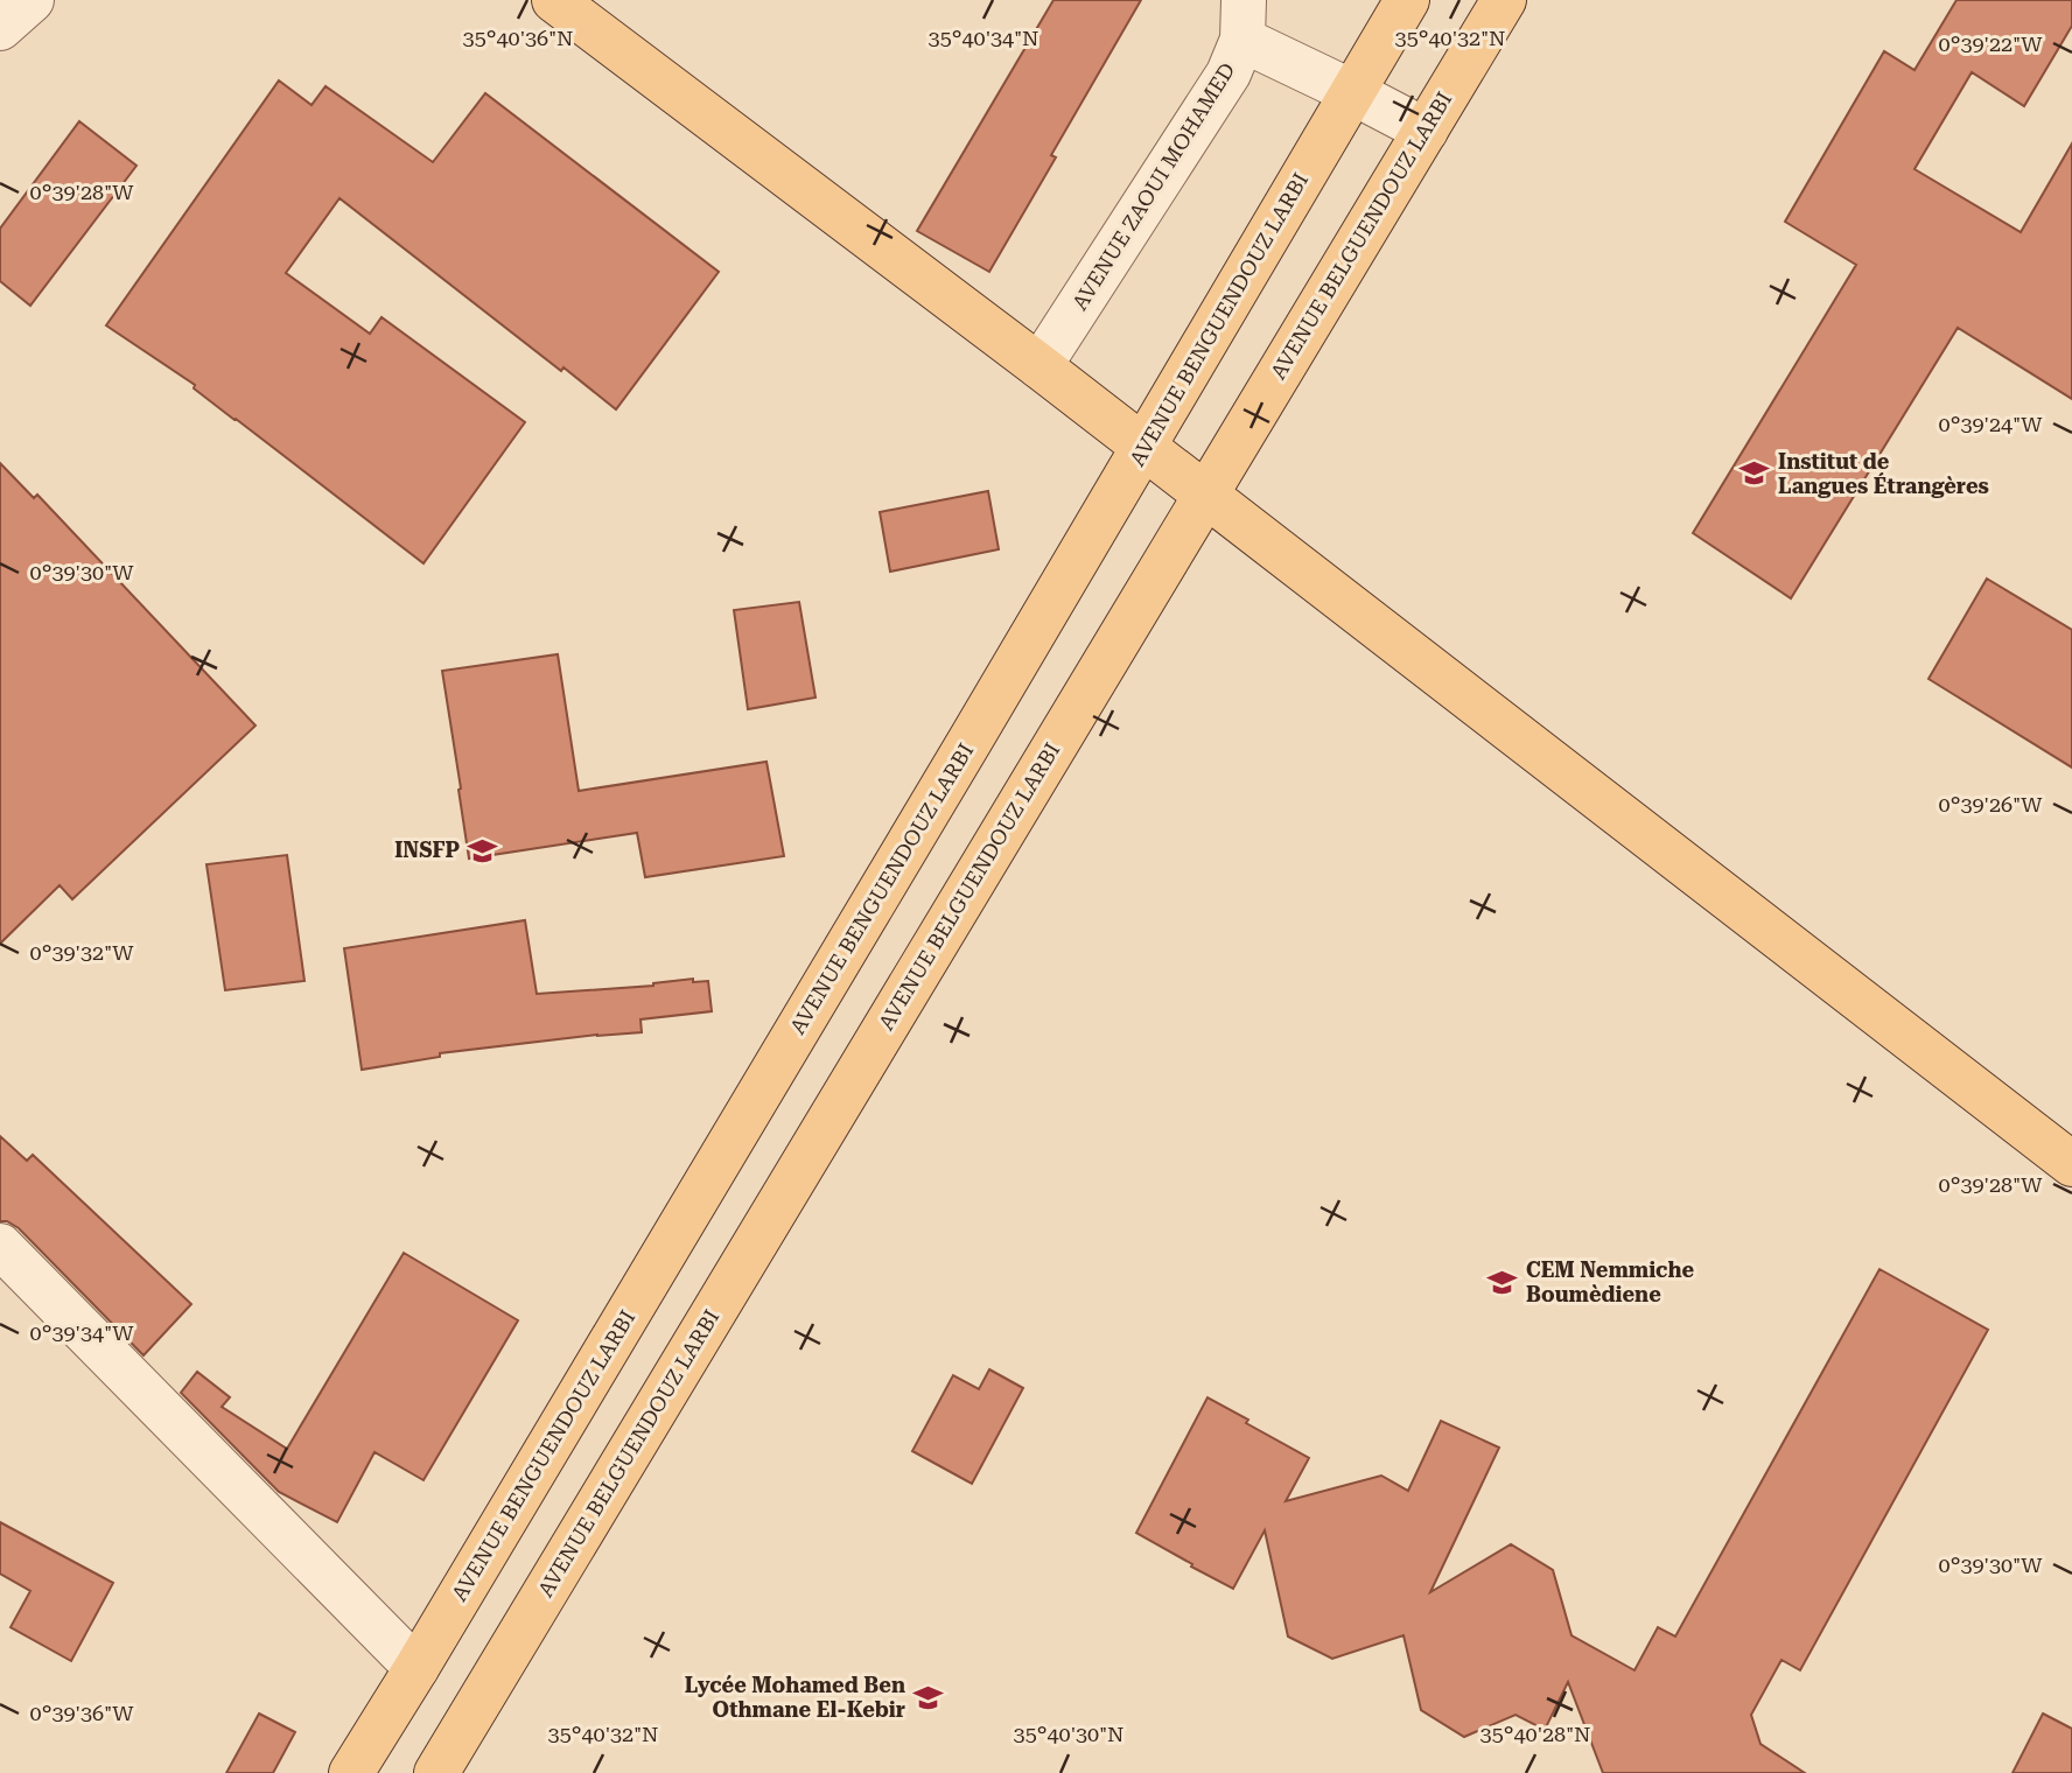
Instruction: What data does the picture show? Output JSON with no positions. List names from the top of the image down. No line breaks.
{"streets":{"main road":["AVENUE BELGUENDOUZ LARBI","AVENUE BENGUENDOUZ LARBI"],"street":["AVENUE ZAOUI MOHAMED"]},"places":{"school or university":["Institut de Langues Étrangères","INSFP","CEM Nemmiche Boumèdiene","Lycée Mohamed Ben Othmane El-Kebir"]},"coordinates":["35°40'36\"N","35°40'34\"N","35°40'32\"N","0°39'22\"W","0°39'28\"W","0°39'24\"W","0°39'30\"W","0°39'26\"W","0°39'32\"W","0°39'34\"W","0°39'36\"W","35°40'30\"N","35°40'28\"N"]}
